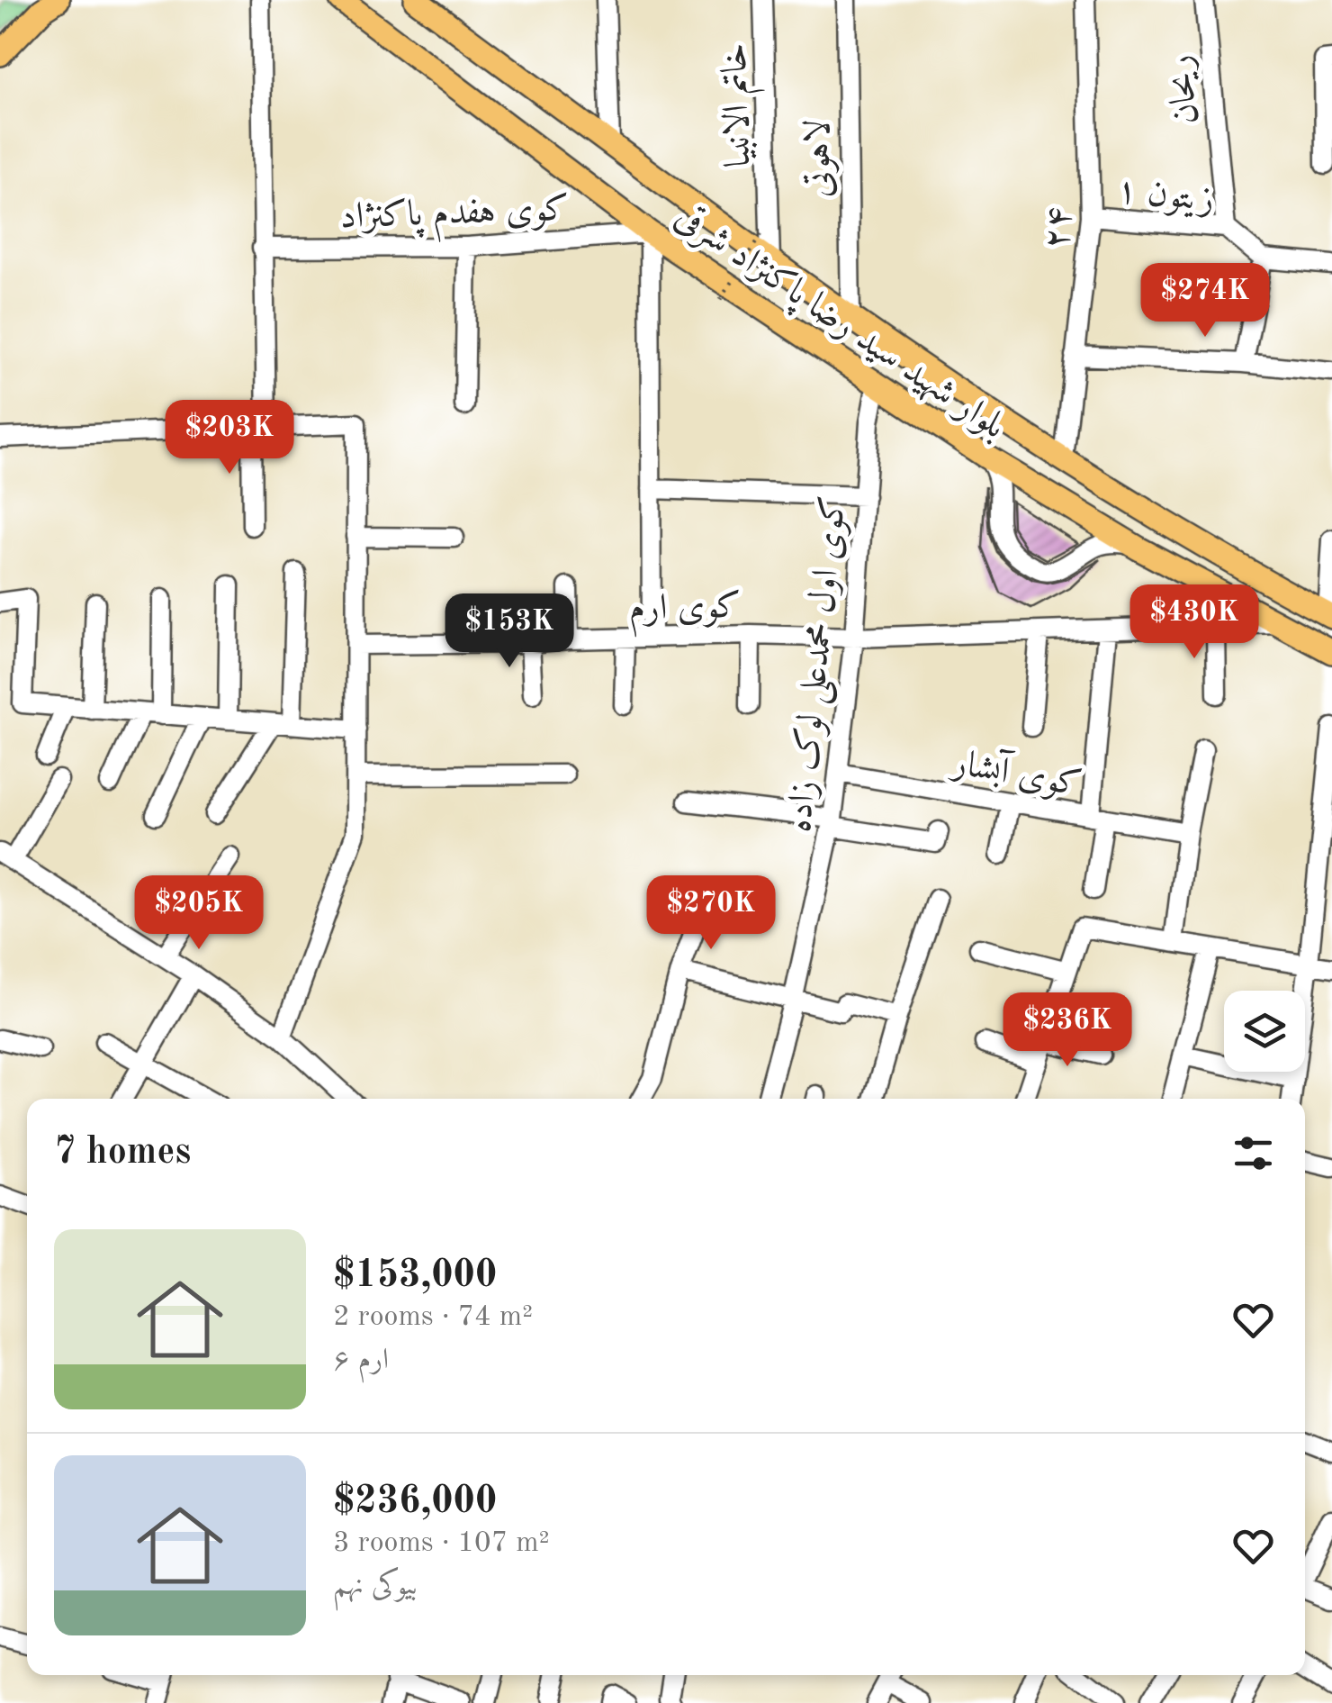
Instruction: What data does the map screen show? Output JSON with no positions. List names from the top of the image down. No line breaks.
{"streets":{"main road":["بلوار شهید سید رضا پاکنژاد شرقی"],"street":["ریحان","خاتم الانبیا","لاهوتی","زیتون ۱","کوی هفدم پاکنژاد","۲۴","کوی ارم","کوی اول محمدعلی لوک زاده","کوی آبشار"]},"crossings":[["ریحان","زیتون ۱"],["خاتم الانبیا","بلوار شهید سید رضا پاکنژاد شرقی"],["لاهوتی","بلوار شهید سید رضا پاکنژاد شرقی"],["زیتون ۱","۲۴"],["کوی هفدم پاکنژاد","بلوار شهید سید رضا پاکنژاد شرقی"],["۲۴","بلوار شهید سید رضا پاکنژاد شرقی"],["بلوار شهید سید رضا پاکنژاد شرقی","کوی ارم"],["بلوار شهید سید رضا پاکنژاد شرقی","کوی اول محمدعلی لوک زاده"],["کوی ارم","کوی اول محمدعلی لوک زاده"],["کوی اول محمدعلی لوک زاده","کوی آبشار"]],"page":{"price":["$274K","$203K","$430K","$153K","$205K","$270K","$236K"],"heading":"7 homes","list":[{"name":"$153,000","note":"2 rooms · 74 m² · ارم ۶"},{"name":"$236,000","note":"3 rooms · 107 m² · بیوکی نهم"}]}}
